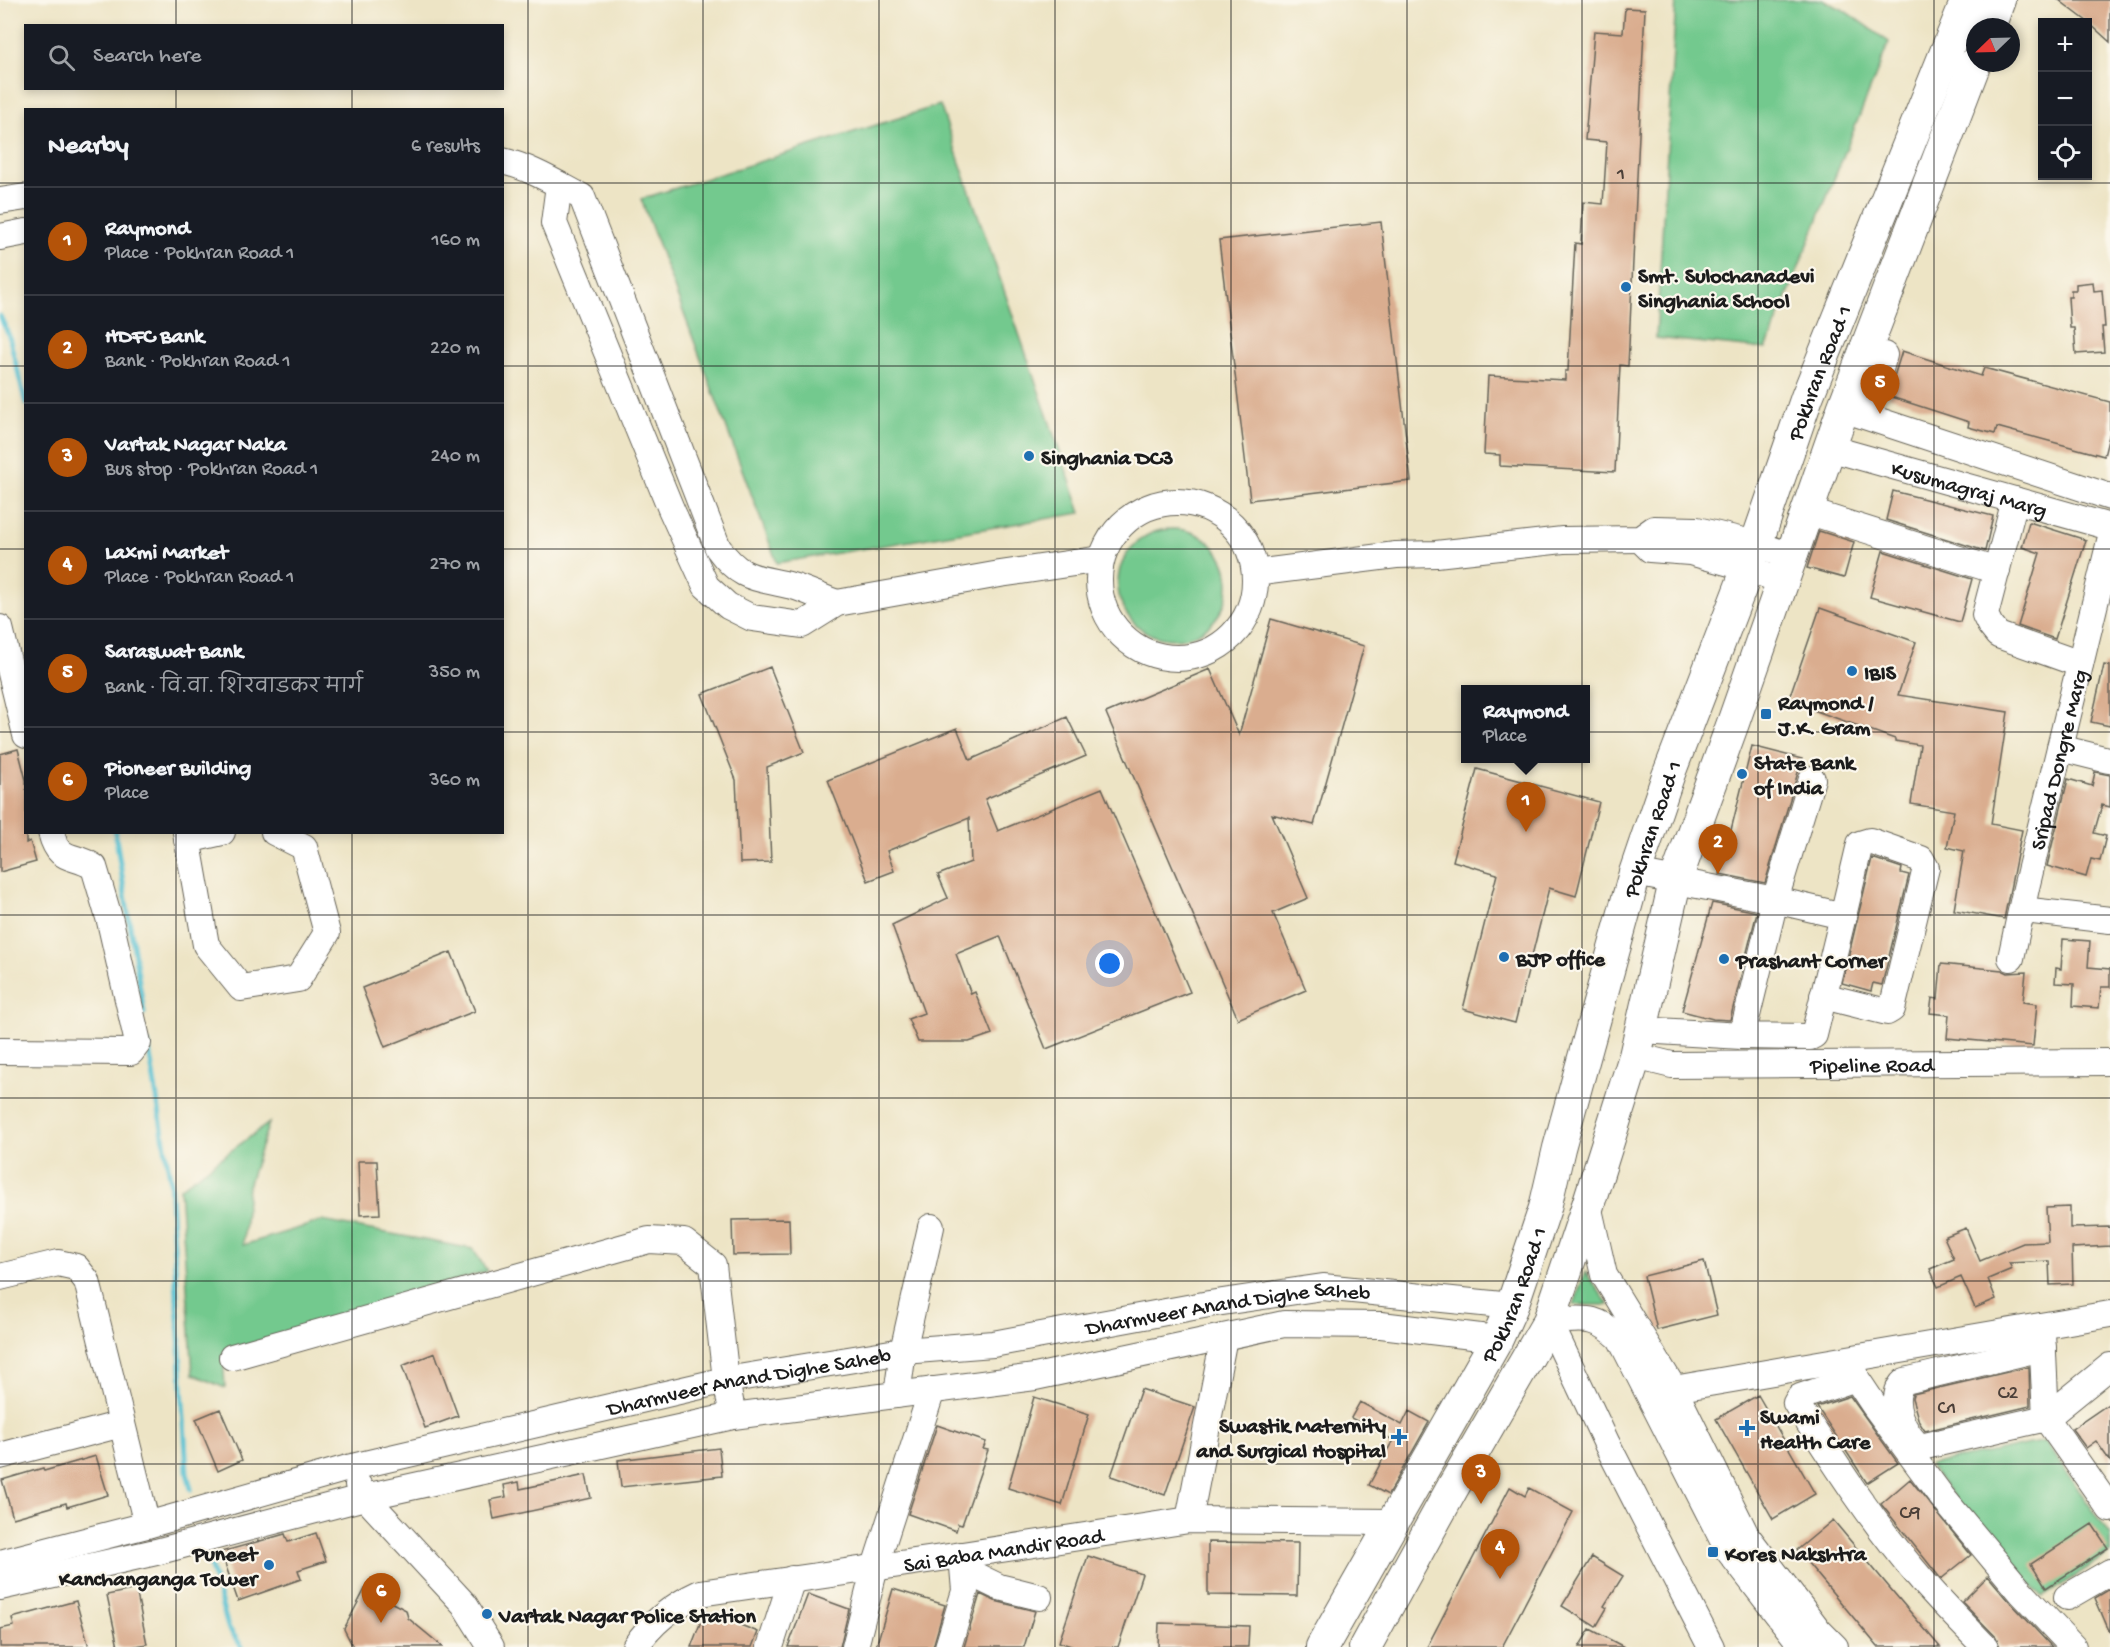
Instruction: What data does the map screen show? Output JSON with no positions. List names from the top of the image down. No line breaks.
{"streets":{"main road":["Pokhran Road 1"],"street":["Kusumagraj Marg","Sripad Dongre Marg","Pipeline Road","Dharmveer Anand Dighe Saheb","Sai Baba Mandir Road"]},"crossings":[["Pokhran Road 1","Kusumagraj Marg"],["Pokhran Road 1","Pipeline Road"],["Pokhran Road 1","Dharmveer Anand Dighe Saheb"],["Pokhran Road 1","Sai Baba Mandir Road"]],"places":{"other":["Smt. Sulochanadevi Singhania School","Singhania DC3","IBIS","State Bank of India","BJP office","Prashant Corner","Puneet Kanchanganga Tower","Vartak Nagar Police Station"],"transit":["Raymond / J.K. Gram","Kores Nakshtra"],"health":["Swami Health Care","Swastik Maternity and Surgical Hospital"]},"house_numbers":["1","C2","C1","C9"],"north":"bottom left","page":{"map_buttons":["+","−"],"search":"Search here","heading":["Nearby","6 results"],"list":[{"mark":"1","name":"Raymond","note":"Place · Pokhran Road 1","value":"160 m"},{"mark":"2","name":"HDFC Bank","note":"Bank · Pokhran Road 1","value":"220 m"},{"mark":"3","name":"Vartak Nagar Naka","note":"Bus stop · Pokhran Road 1","value":"240 m"},{"mark":"4","name":"Laxmi Market","note":"Place · Pokhran Road 1","value":"270 m"},{"mark":"5","name":"Saraswat Bank","note":"Bank · वि.वा. शिरवाडकर मार्ग","value":"350 m"},{"mark":"6","name":"Pioneer Building","note":"Place","value":"360 m"}],"pins":["5","1","2","3","4","6"],"popup":["Raymond","Place"]}}
